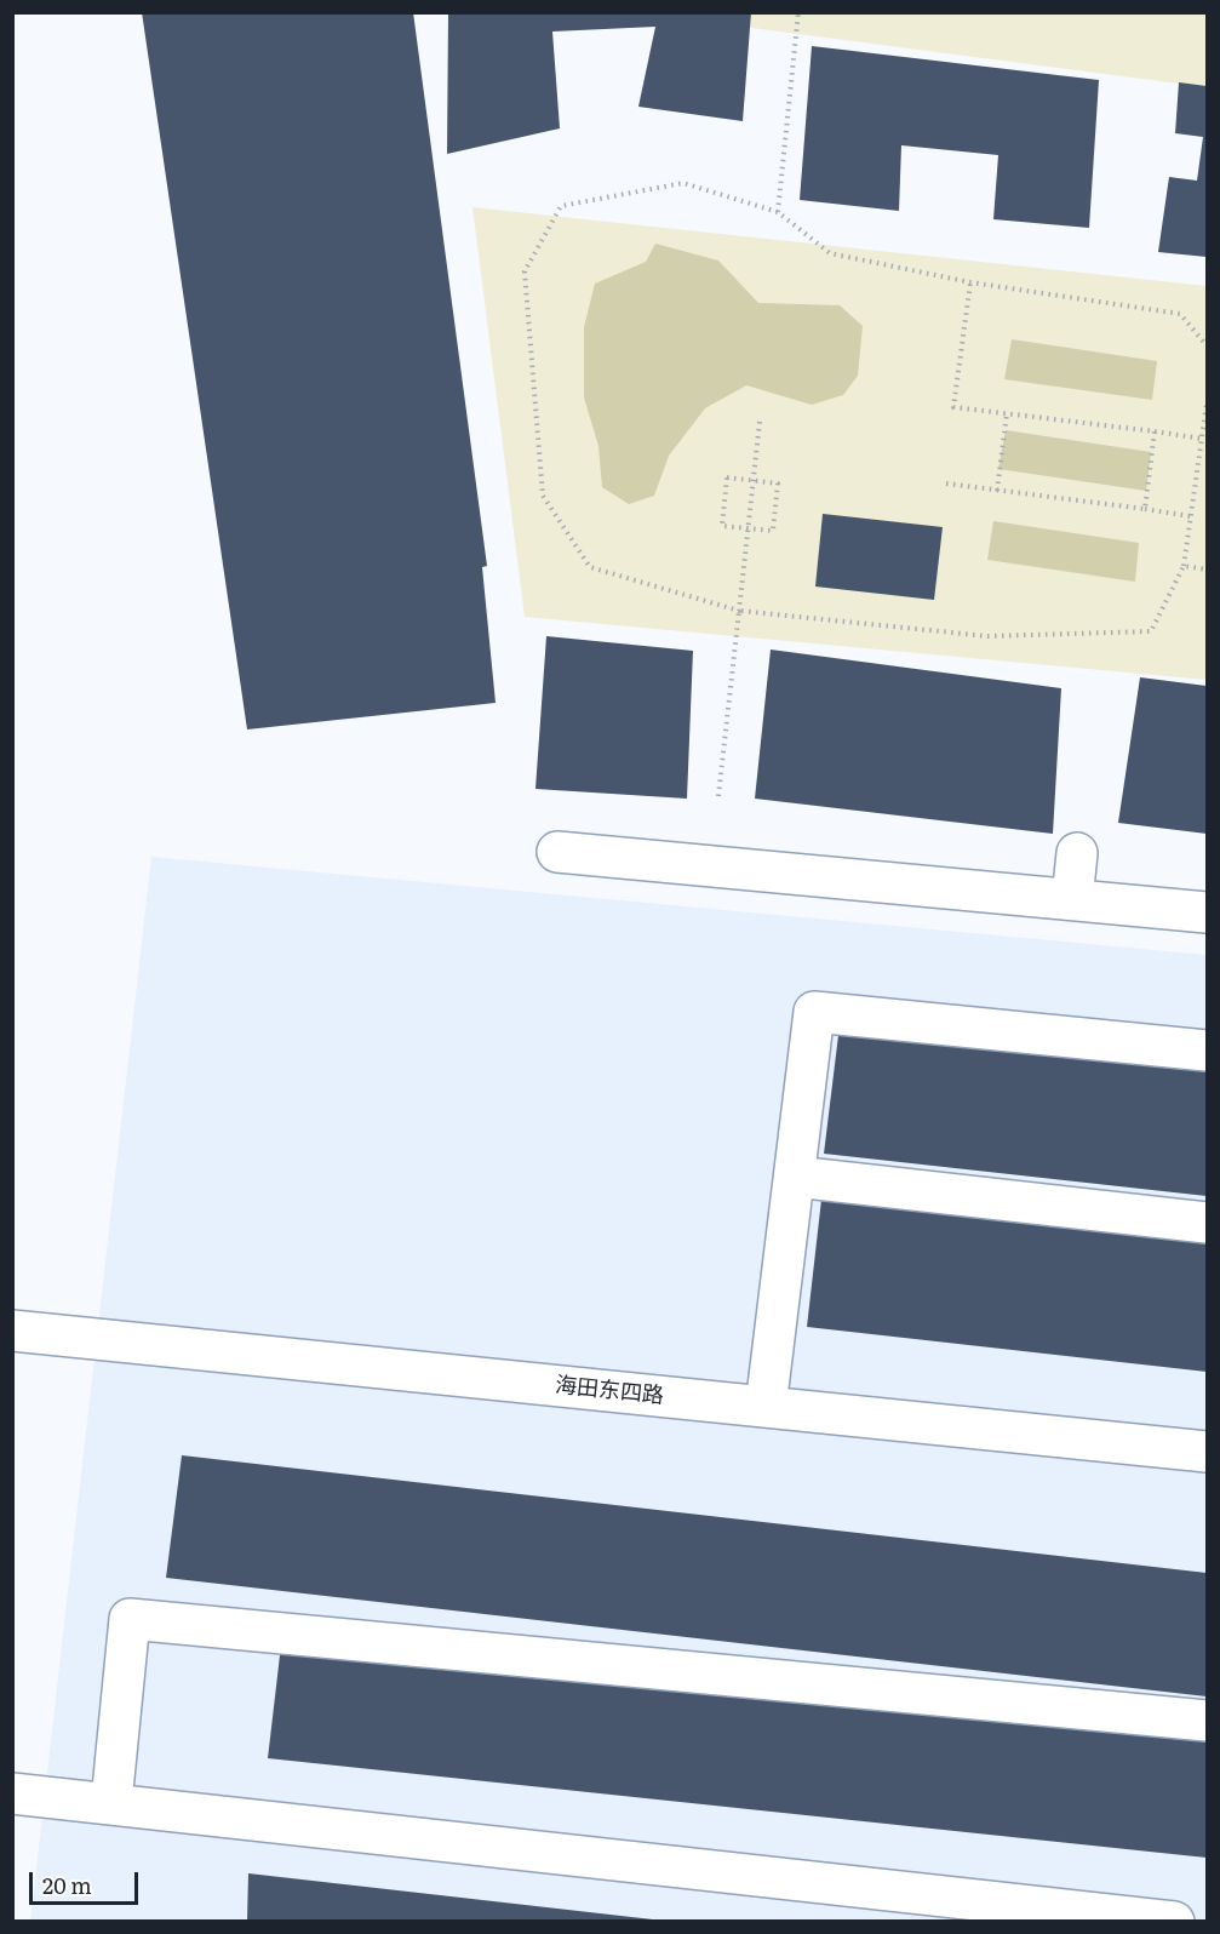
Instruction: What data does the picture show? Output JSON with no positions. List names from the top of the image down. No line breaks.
{"streets":{"lane":["海田东四路"]},"scale_bar":"20 m"}
